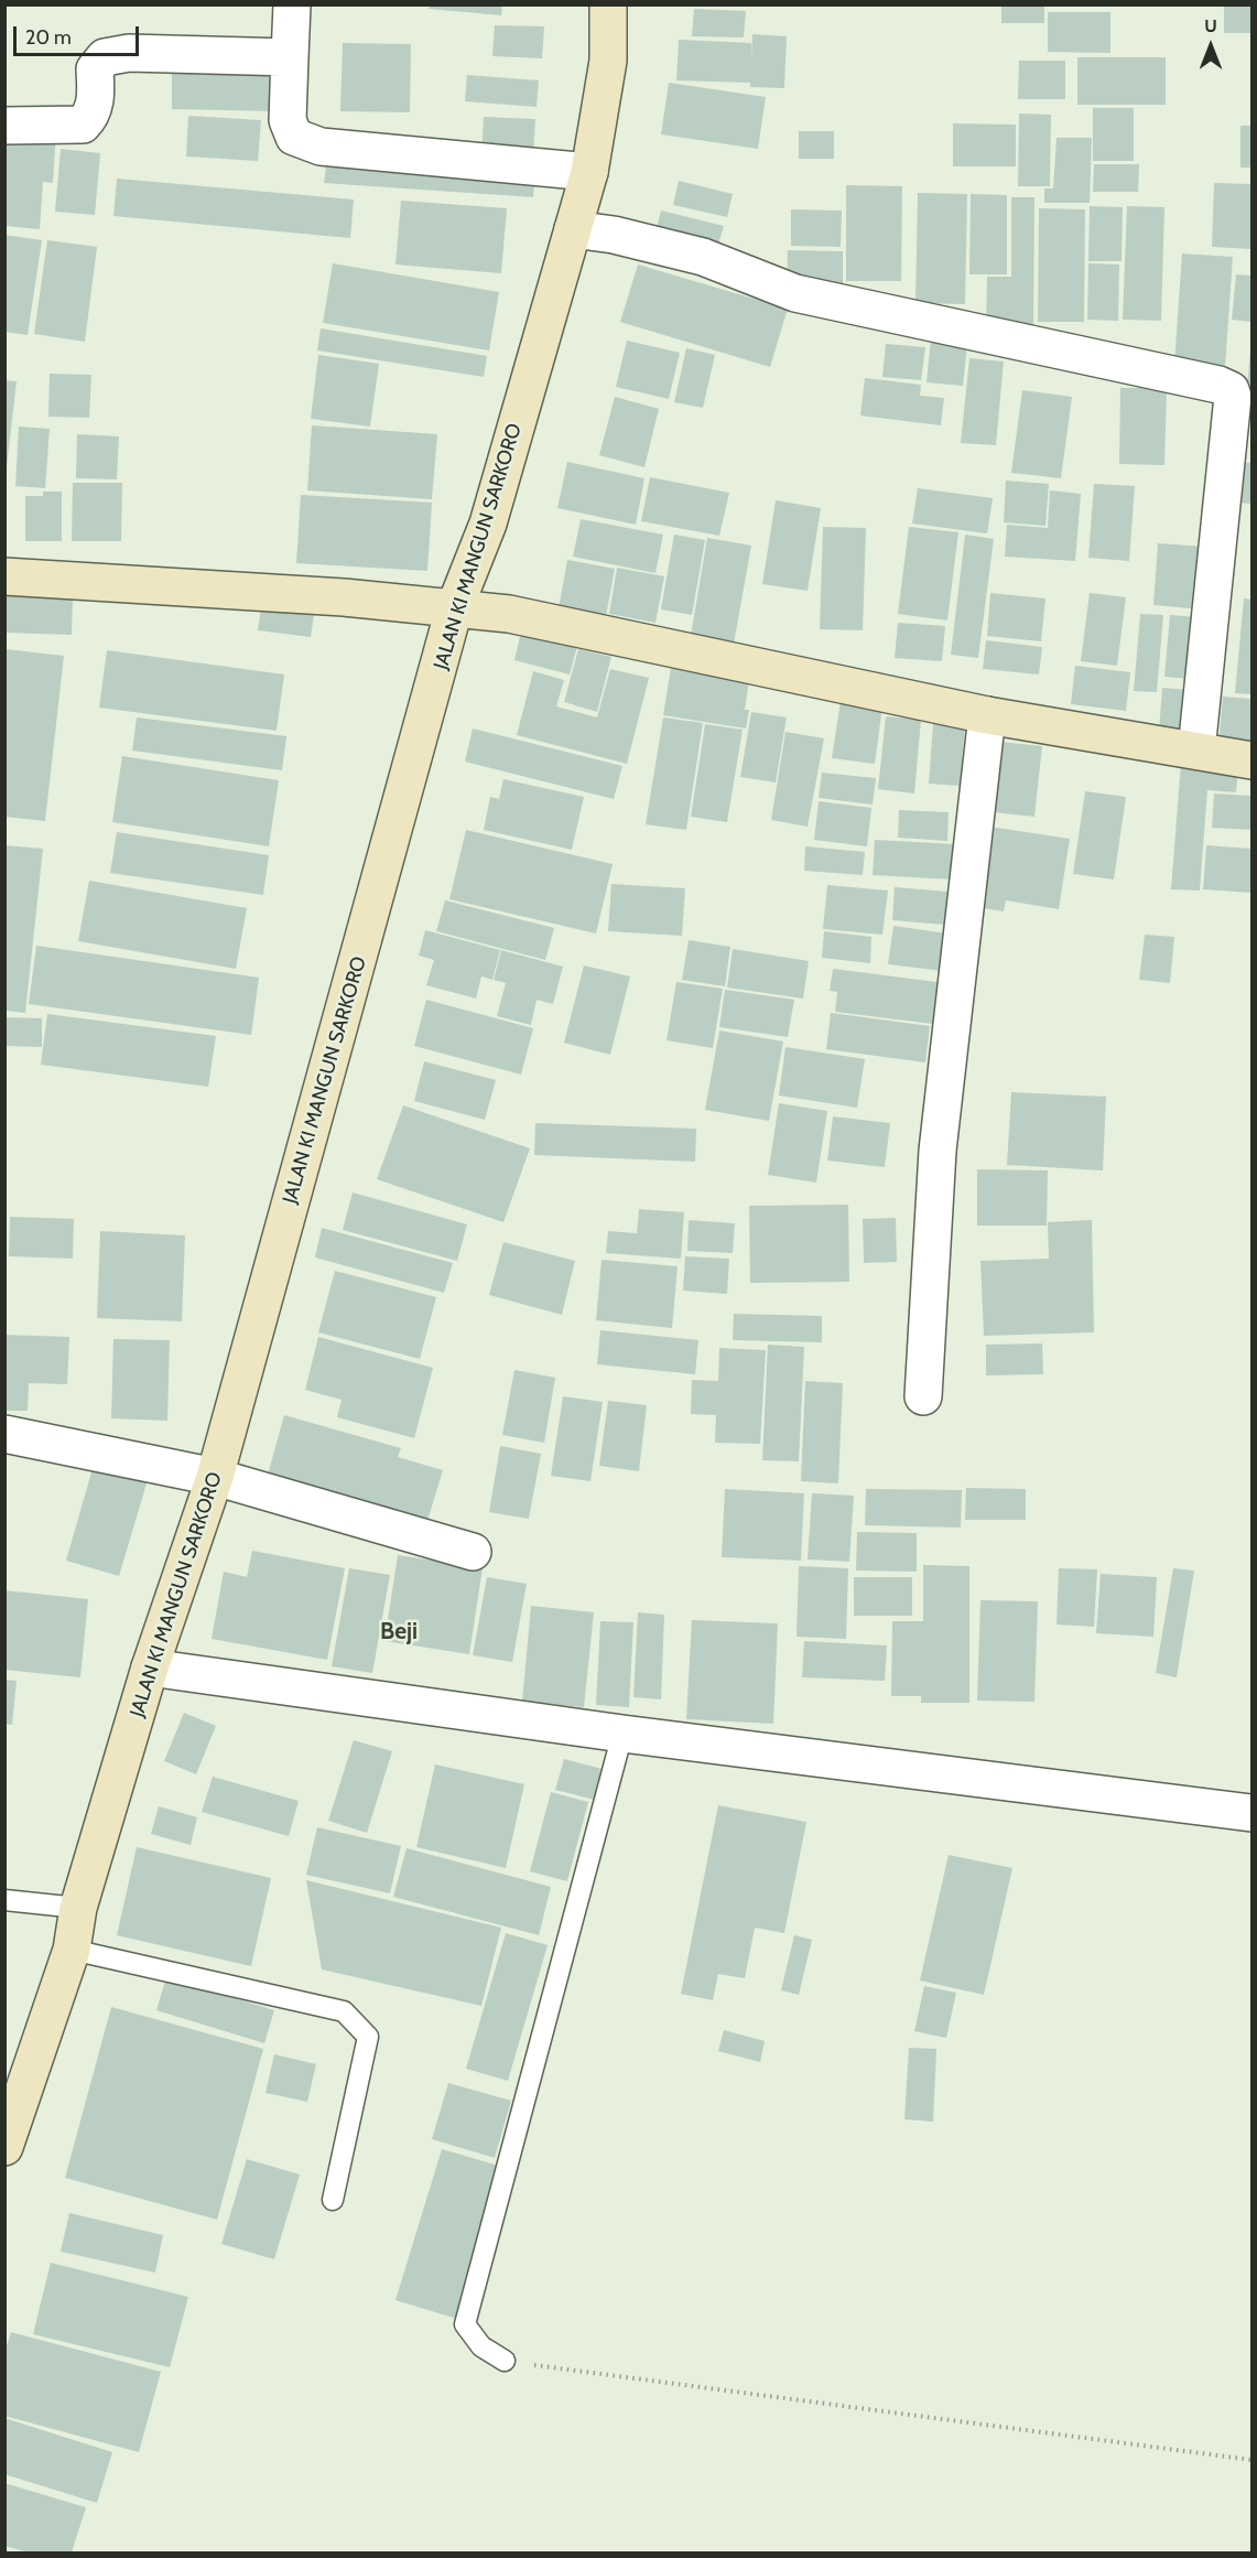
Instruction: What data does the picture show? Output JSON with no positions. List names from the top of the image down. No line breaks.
{"streets":{"main road":["JALAN KI MANGUN SARKORO"]},"districts":["Beji"],"scale_bar":"20 m","north":"top"}
